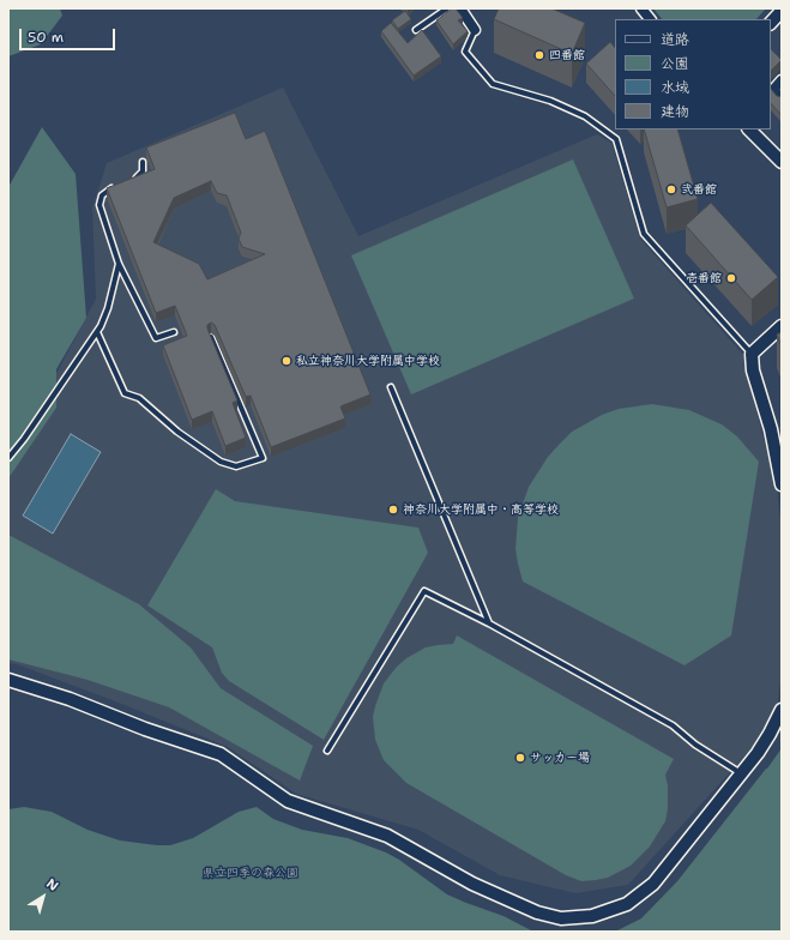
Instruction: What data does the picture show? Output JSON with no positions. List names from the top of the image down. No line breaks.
{"parks":["県立四季の森公園"],"places":["四番館","弐番館","壱番館","私立神奈川大学附属中学校","神奈川大学附属中・高等学校","サッカー場"],"legend":["道路","公園","水域","建物"],"scale_bar":"50 m","north":"top right"}
